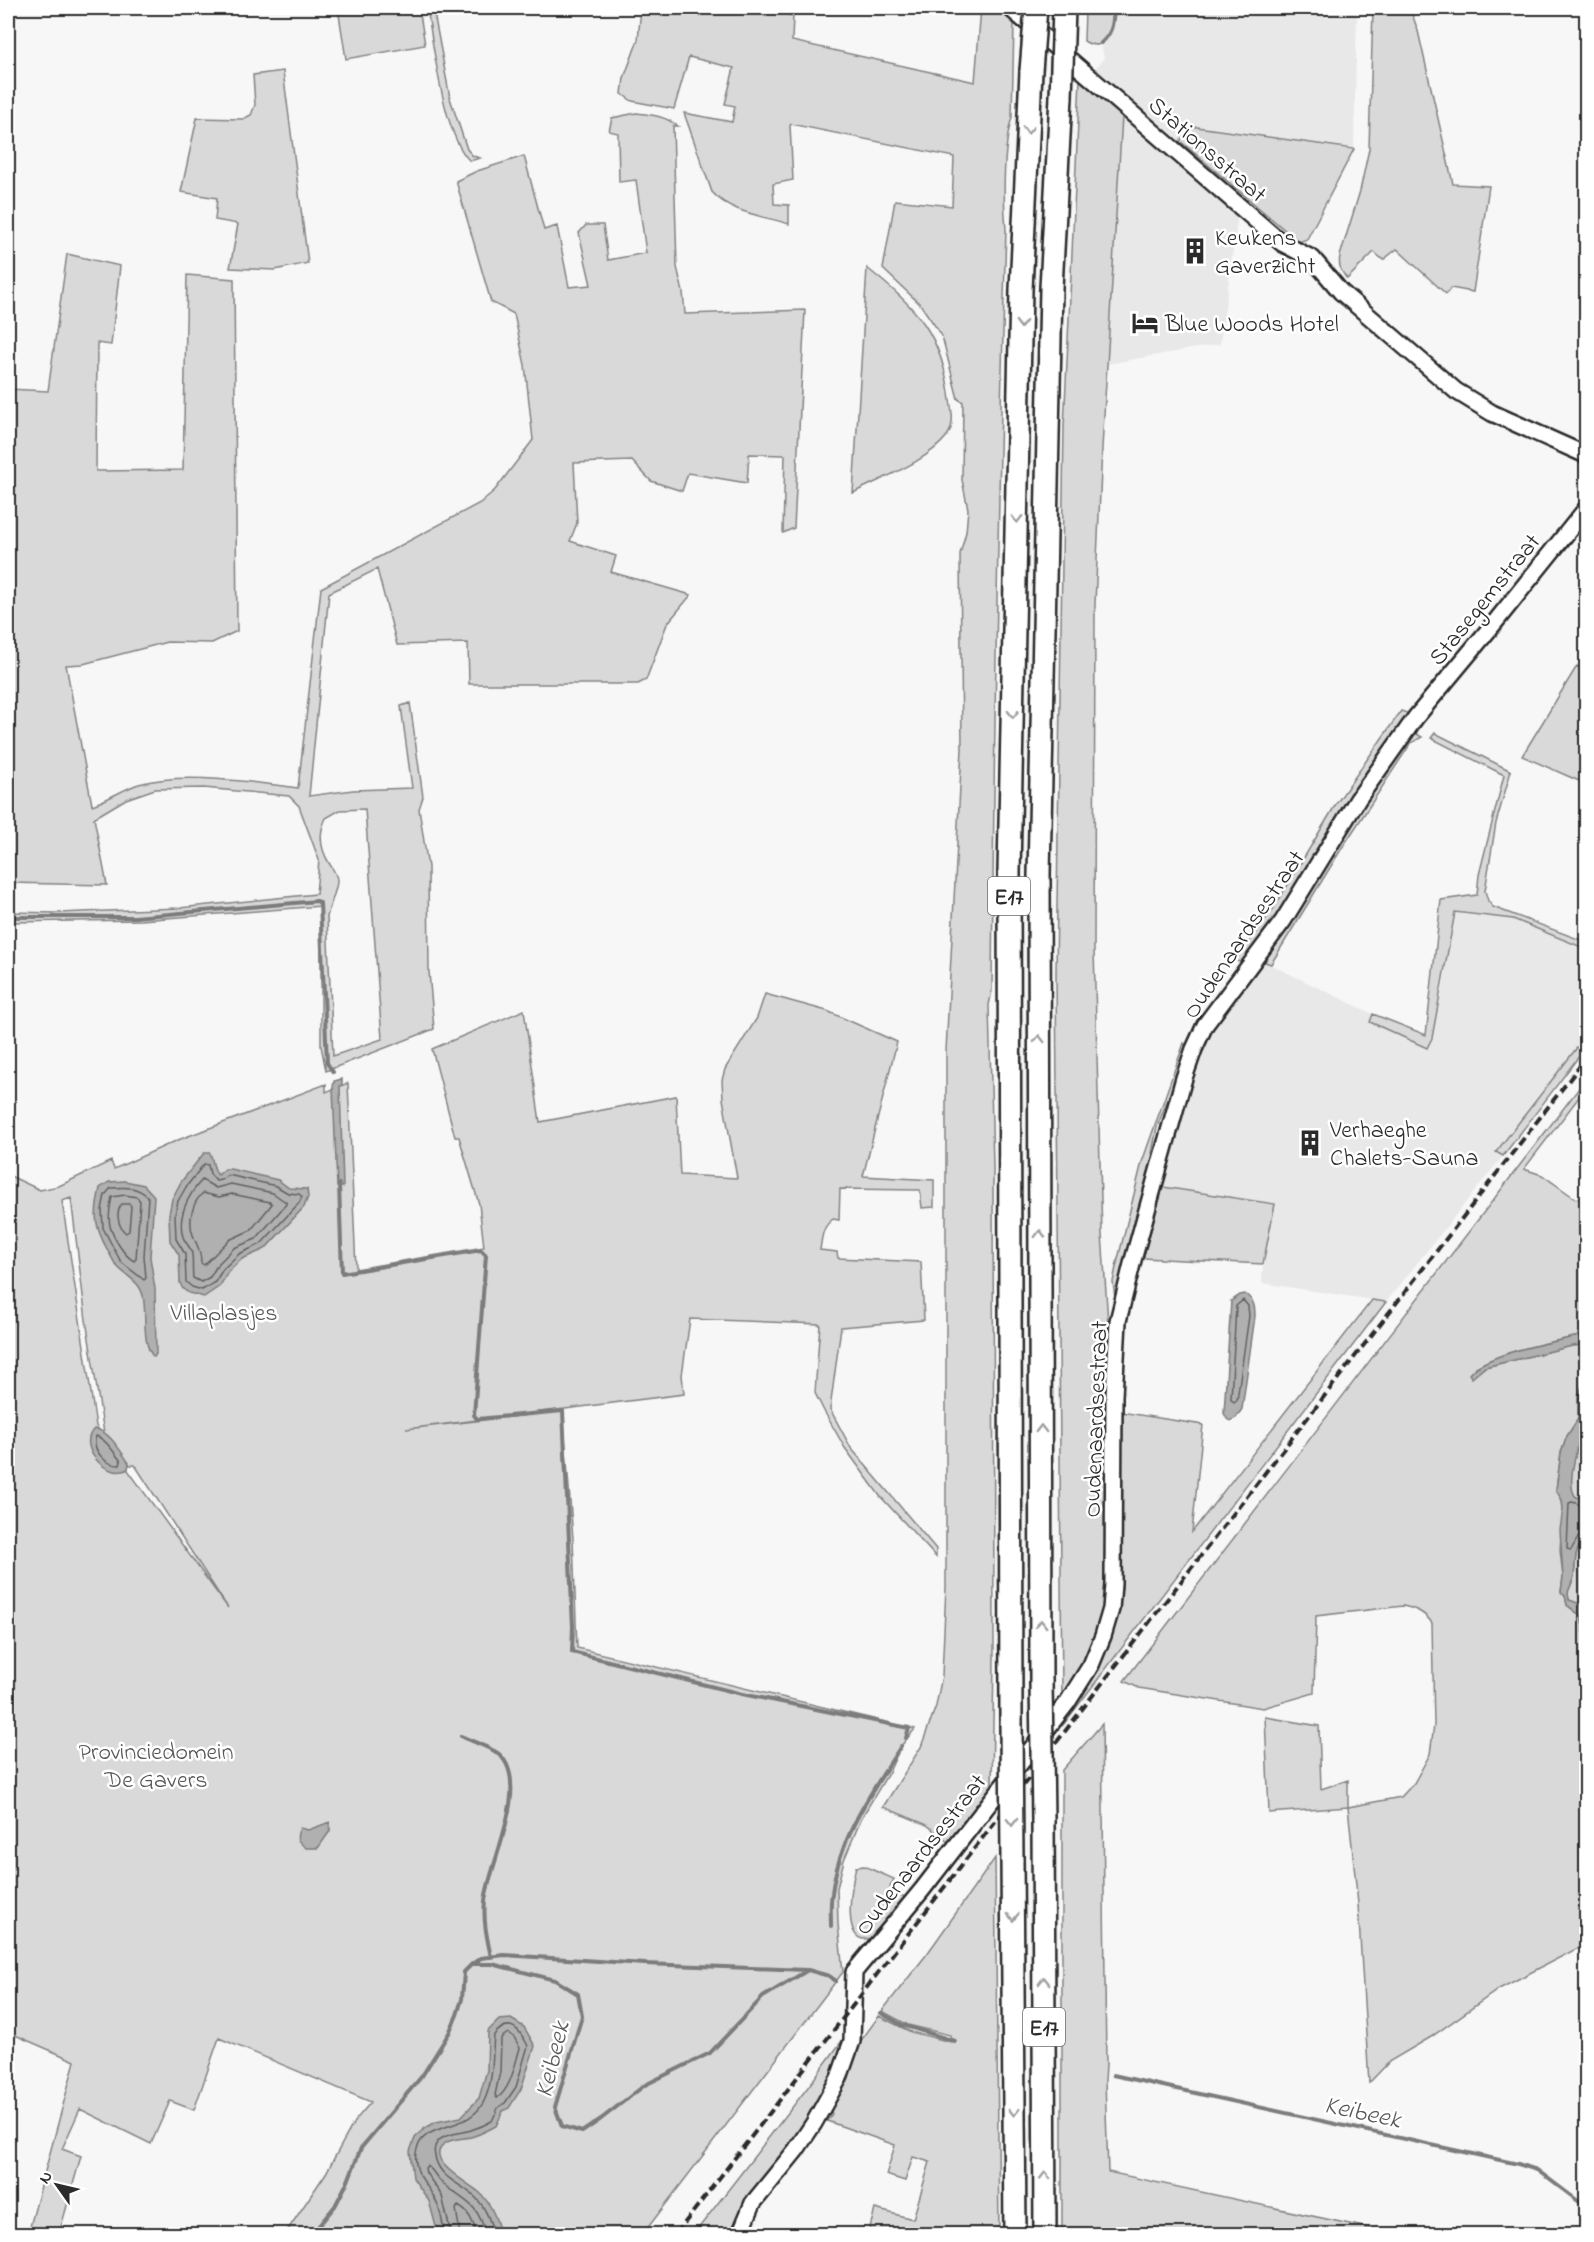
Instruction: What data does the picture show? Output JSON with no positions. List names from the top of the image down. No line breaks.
{"streets":{"highway":["E17"],"street":["Stationsstraat","Stasegemstraat","Oudenaardsestraat"]},"crossings":[["Stasegemstraat","Oudenaardsestraat"]],"water":["Keibeek"],"parks":["Villaplasjes","Provinciedomein De Gavers"],"places":{"building":["Keukens Gaverzicht","Verhaeghe Chalets-Sauna"],"hotel":["Blue Woods Hotel"]},"north":"top left"}
